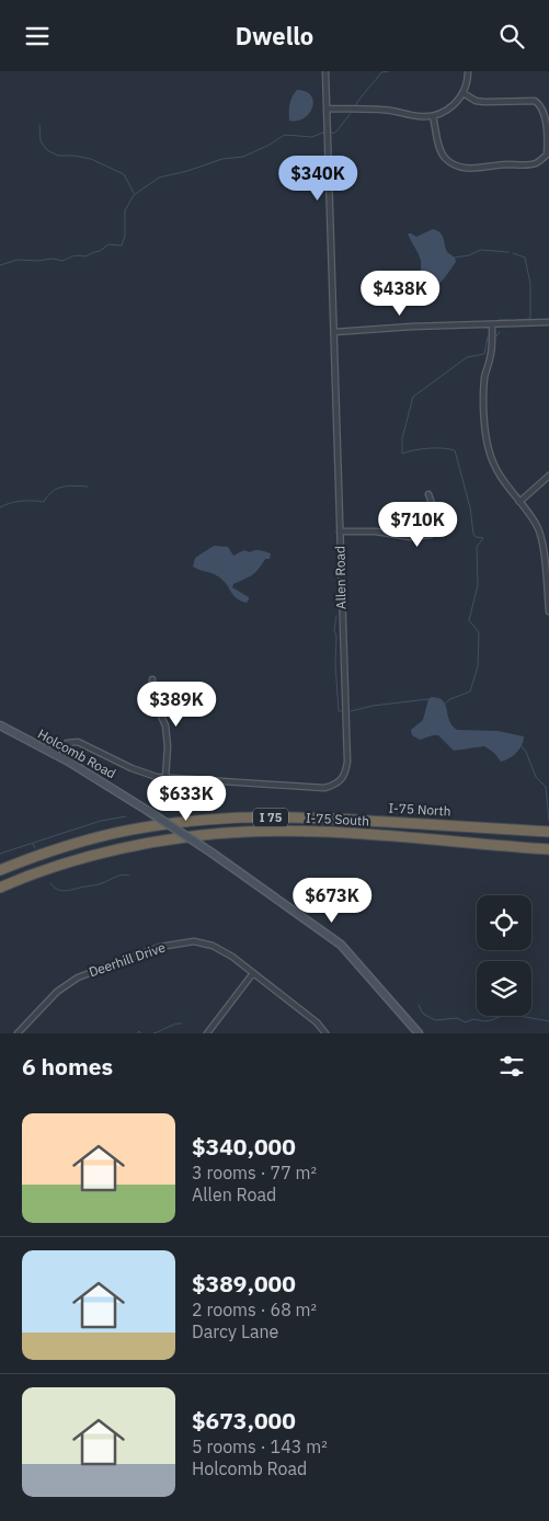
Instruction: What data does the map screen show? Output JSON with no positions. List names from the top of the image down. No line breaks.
{"streets":{"highway":["I-75 North","I 75","I-75 South"],"street":["Allen Road","Holcomb Road","Deerhill Drive"]},"crossings":[["Allen Road","Holcomb Road"]],"page":{"header":"Dwello","price":["$340K","$438K","$710K","$389K","$633K","$673K"],"heading":"6 homes","list":[{"name":"$340,000","note":"3 rooms · 77 m² · Allen Road"},{"name":"$389,000","note":"2 rooms · 68 m² · Darcy Lane"},{"name":"$673,000","note":"5 rooms · 143 m² · Holcomb Road"}]}}
